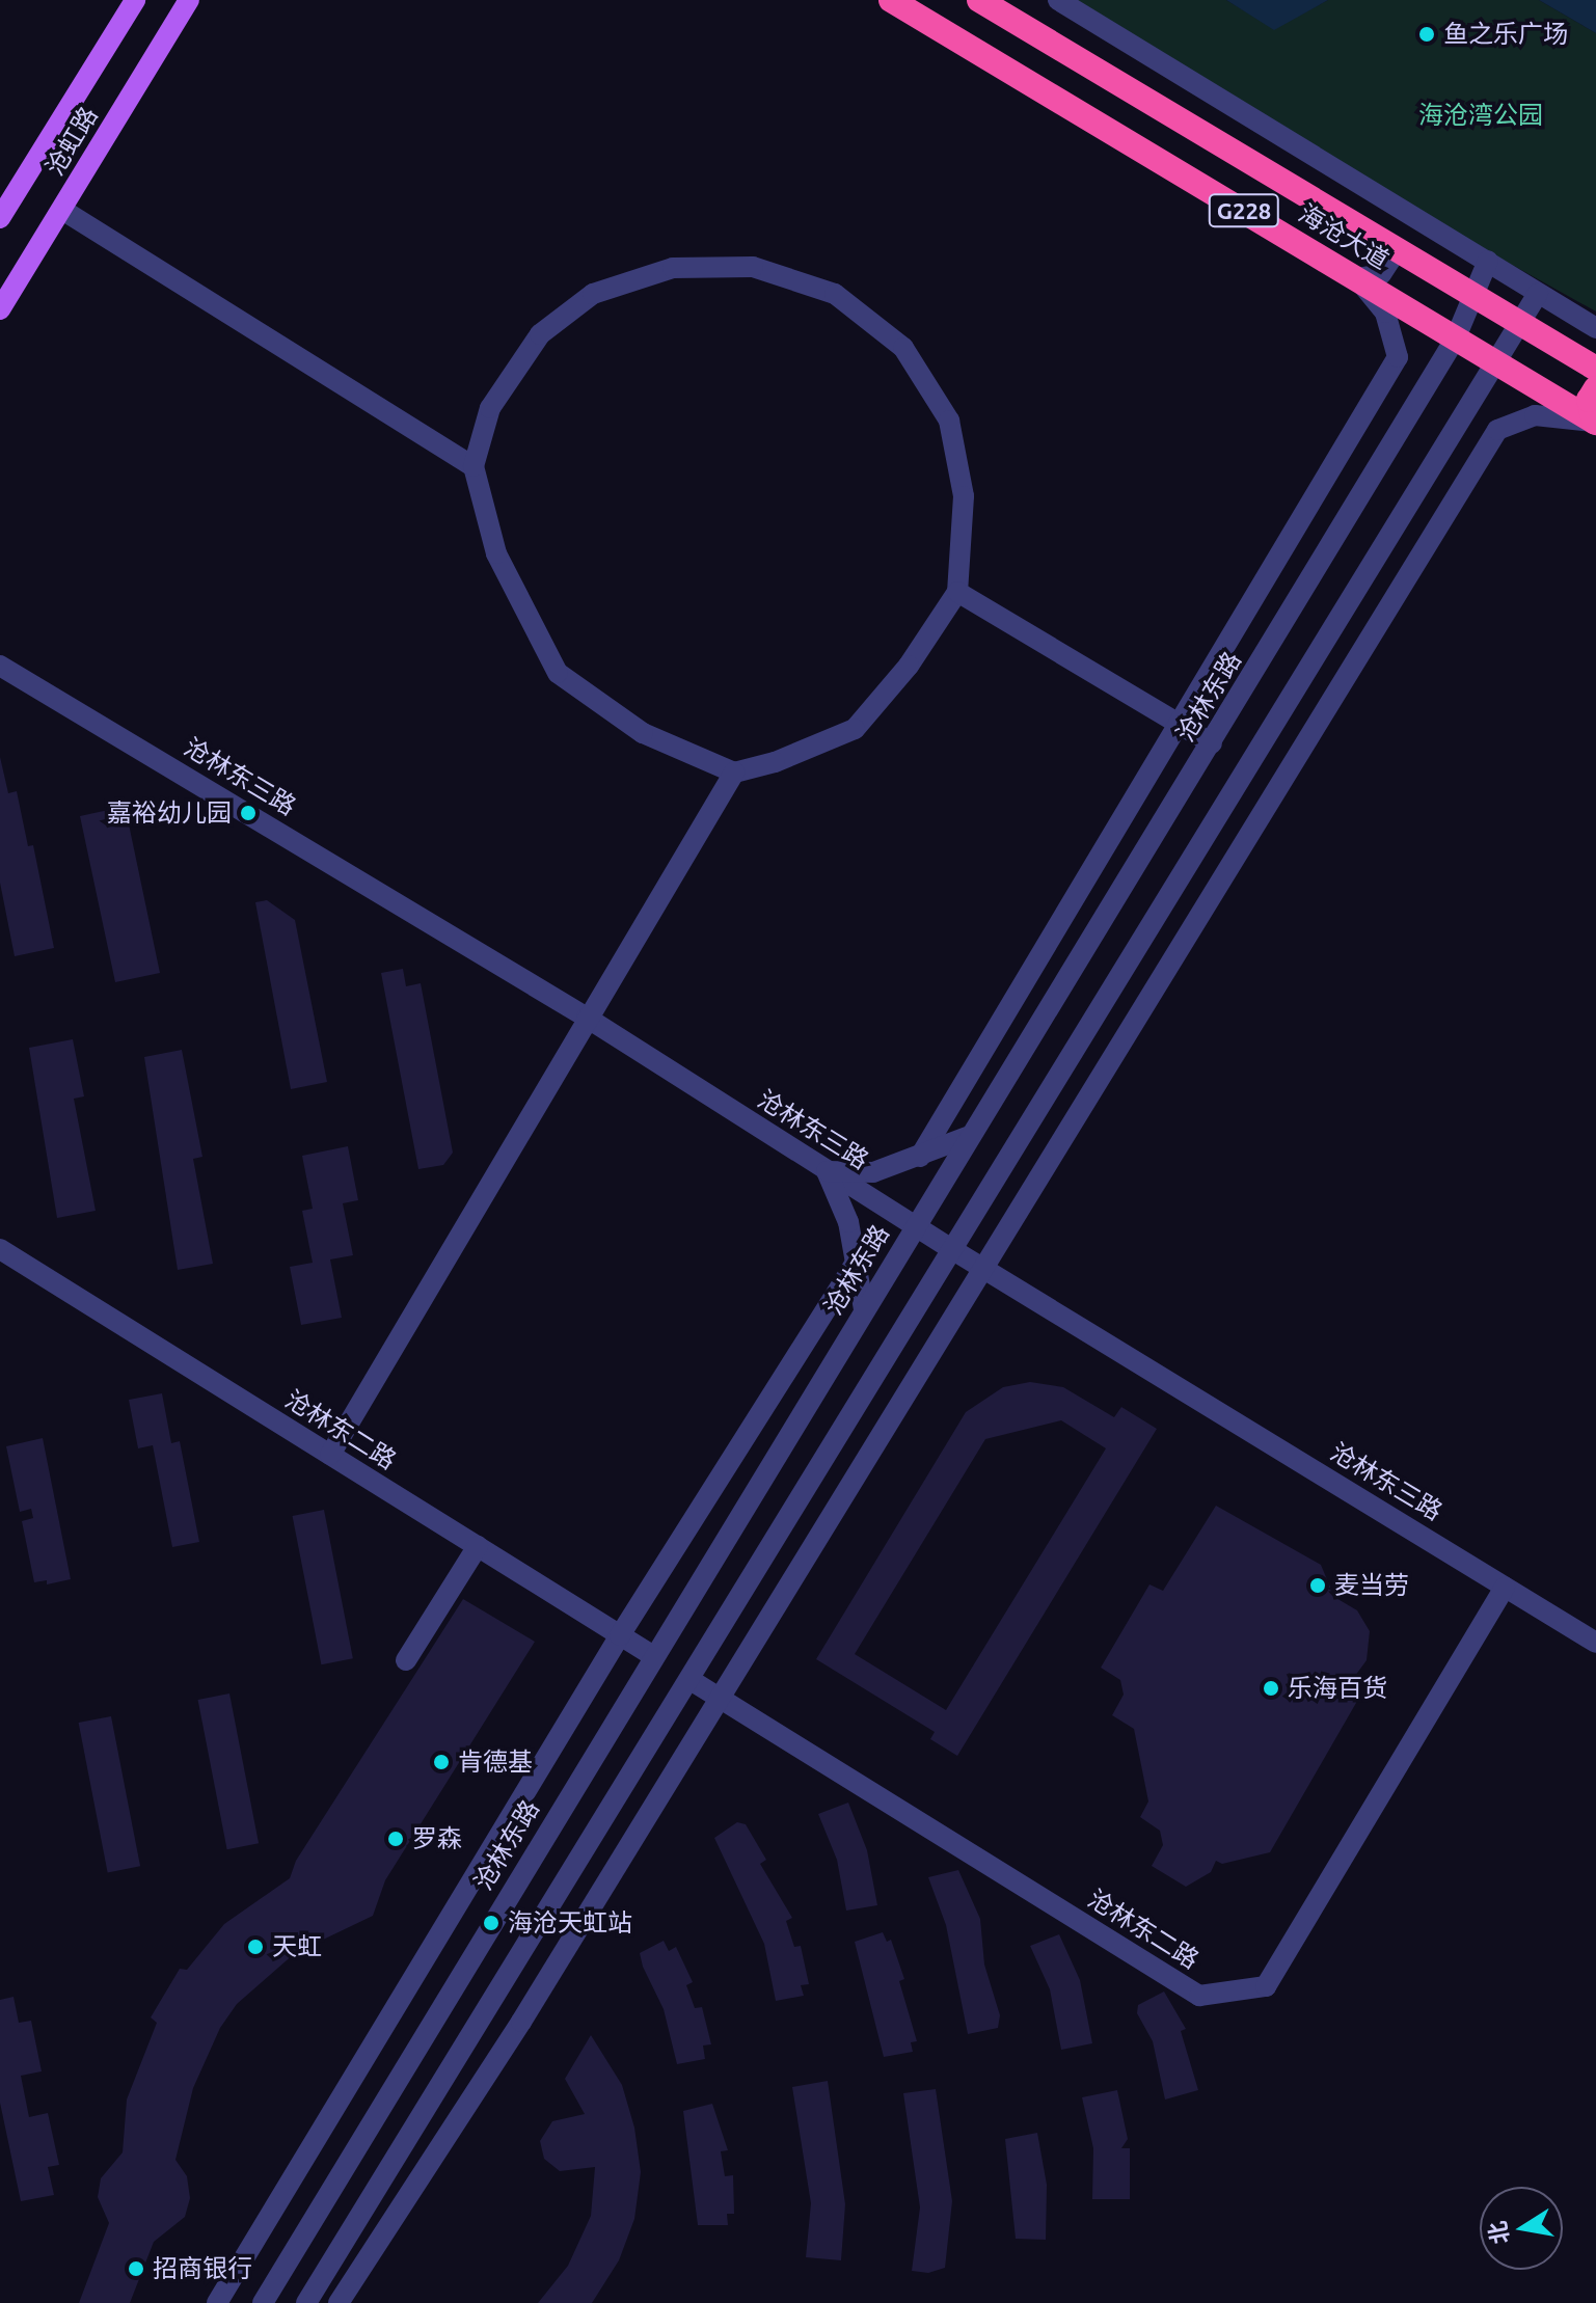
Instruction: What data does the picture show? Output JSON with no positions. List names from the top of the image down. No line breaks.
{"streets":{"highway":["G228","海沧大道"],"main road":["沧虹路"],"street":["沧林东路","沧林东三路","沧林东二路"]},"crossings":[["海沧大道","沧林东路"],["沧林东路","沧林东三路"],["沧林东路","沧林东二路"],["沧林东三路","沧林东二路"]],"parks":["海沧湾公园"],"places":["鱼之乐广场","嘉裕幼儿园","麦当劳","乐海百货","肯德基","罗森","海沧天虹站","天虹","招商银行"],"north":"left"}
